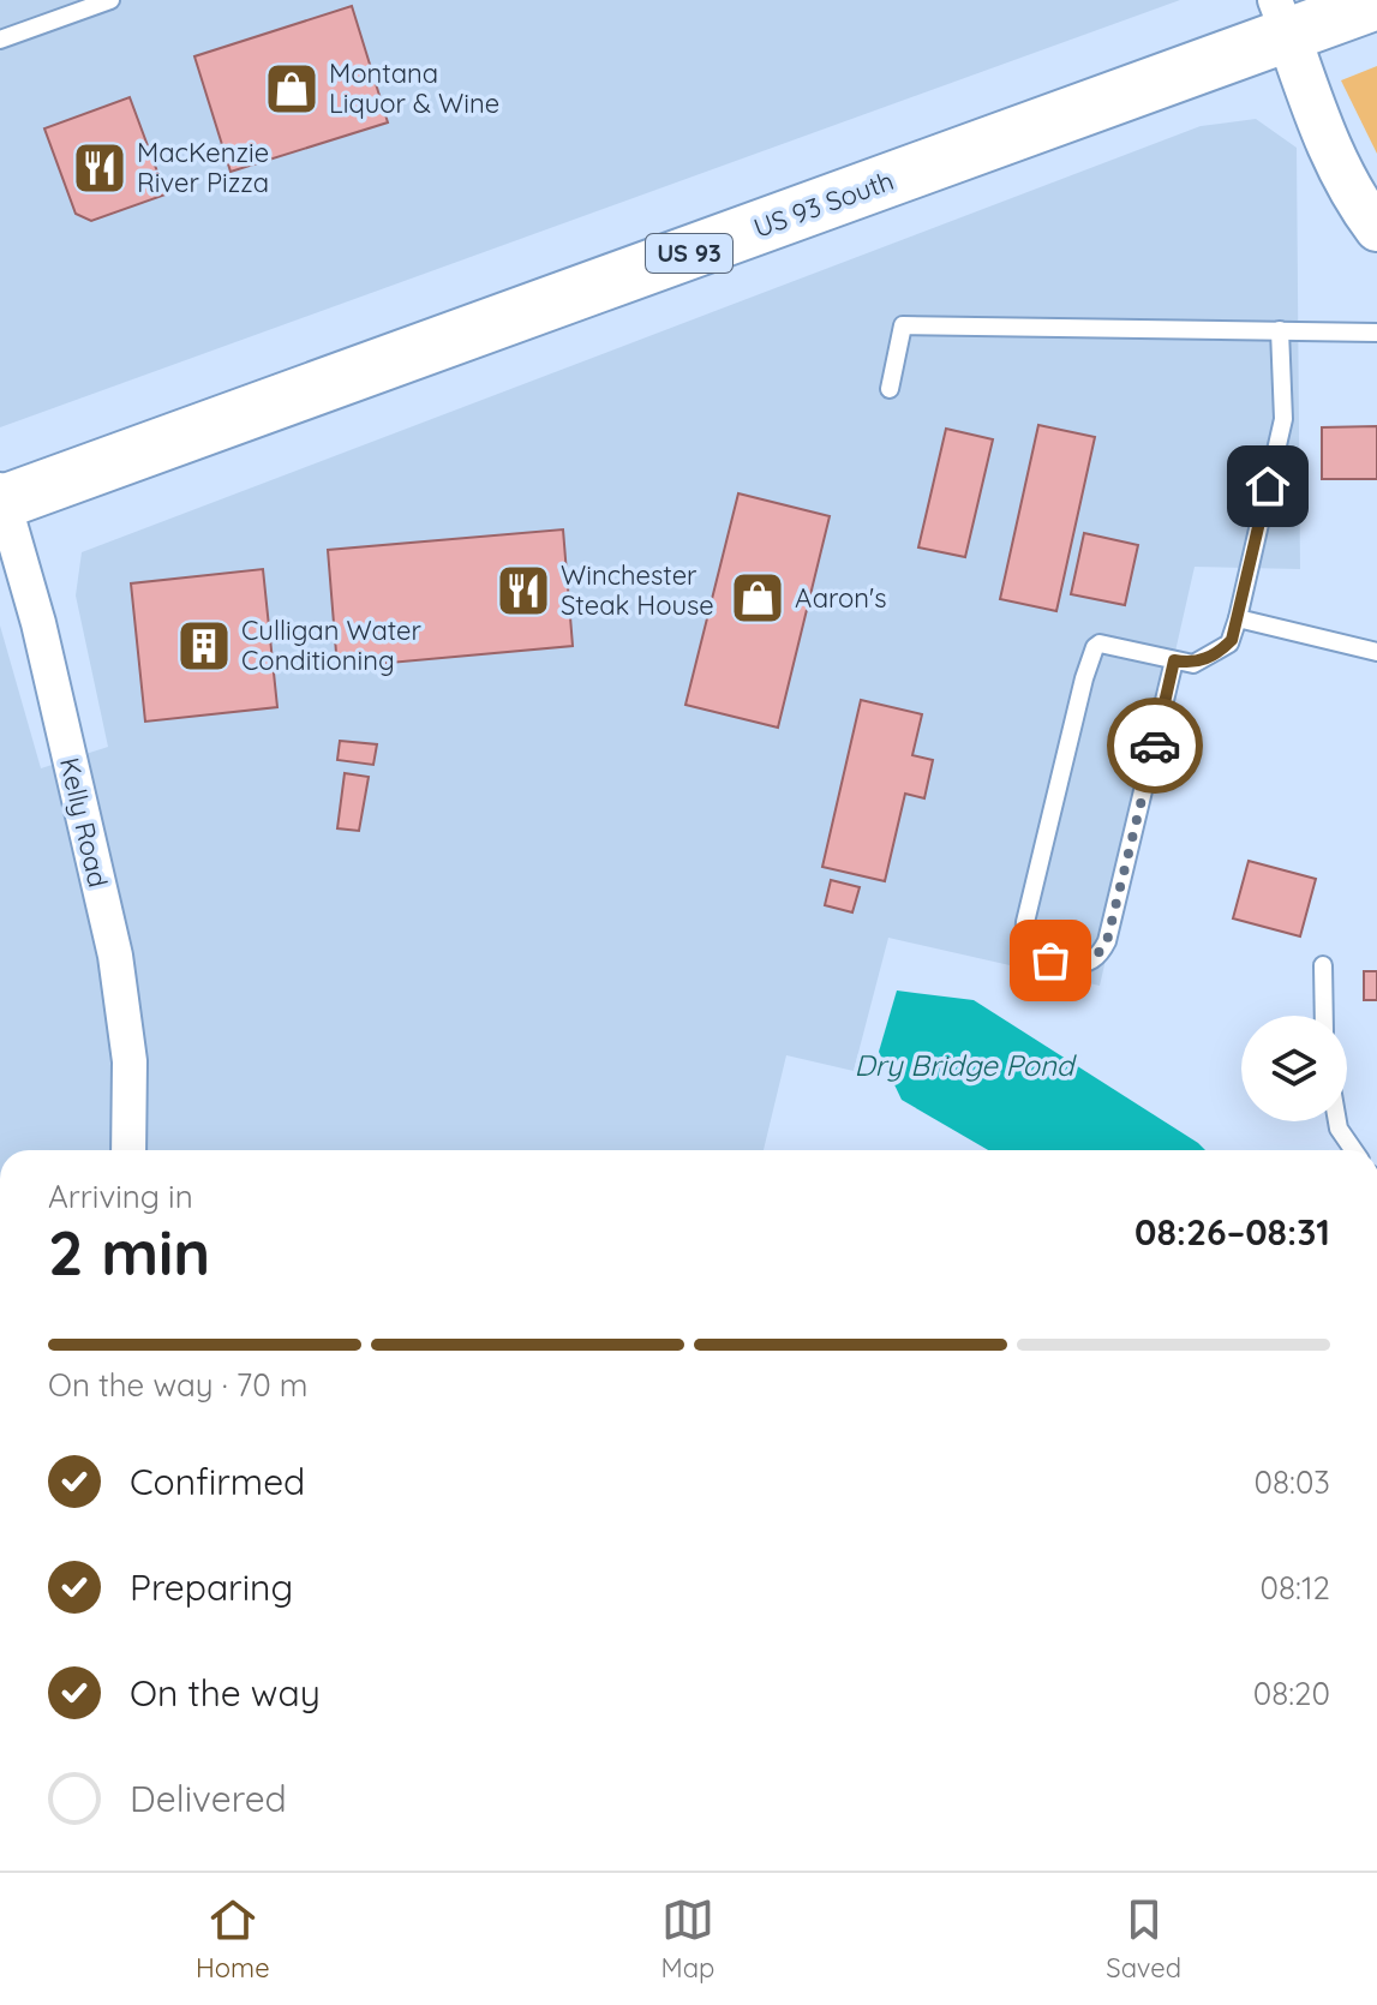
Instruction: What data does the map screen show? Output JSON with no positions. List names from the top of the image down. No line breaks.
{"streets":{"main road":["US 93 South","US 93"],"street":["Kelly Road"]},"crossings":[["US 93 South","Kelly Road"]],"water":["Dry Bridge Pond"],"places":{"shop":["Montana Liquor & Wine","Aaron's"],"restaurant":["MacKenzie River Pizza","Winchester Steak House"],"building":["Culligan Water Conditioning"]},"page":{"heading":["2 min","Arriving in","08:26–08:31"],"bar":"On the way · 70 m","list":[["Confirmed","08:03"],["Preparing","08:12"],["On the way","08:20"],"Delivered"],"tabs":["Home","Map","Saved"]}}
